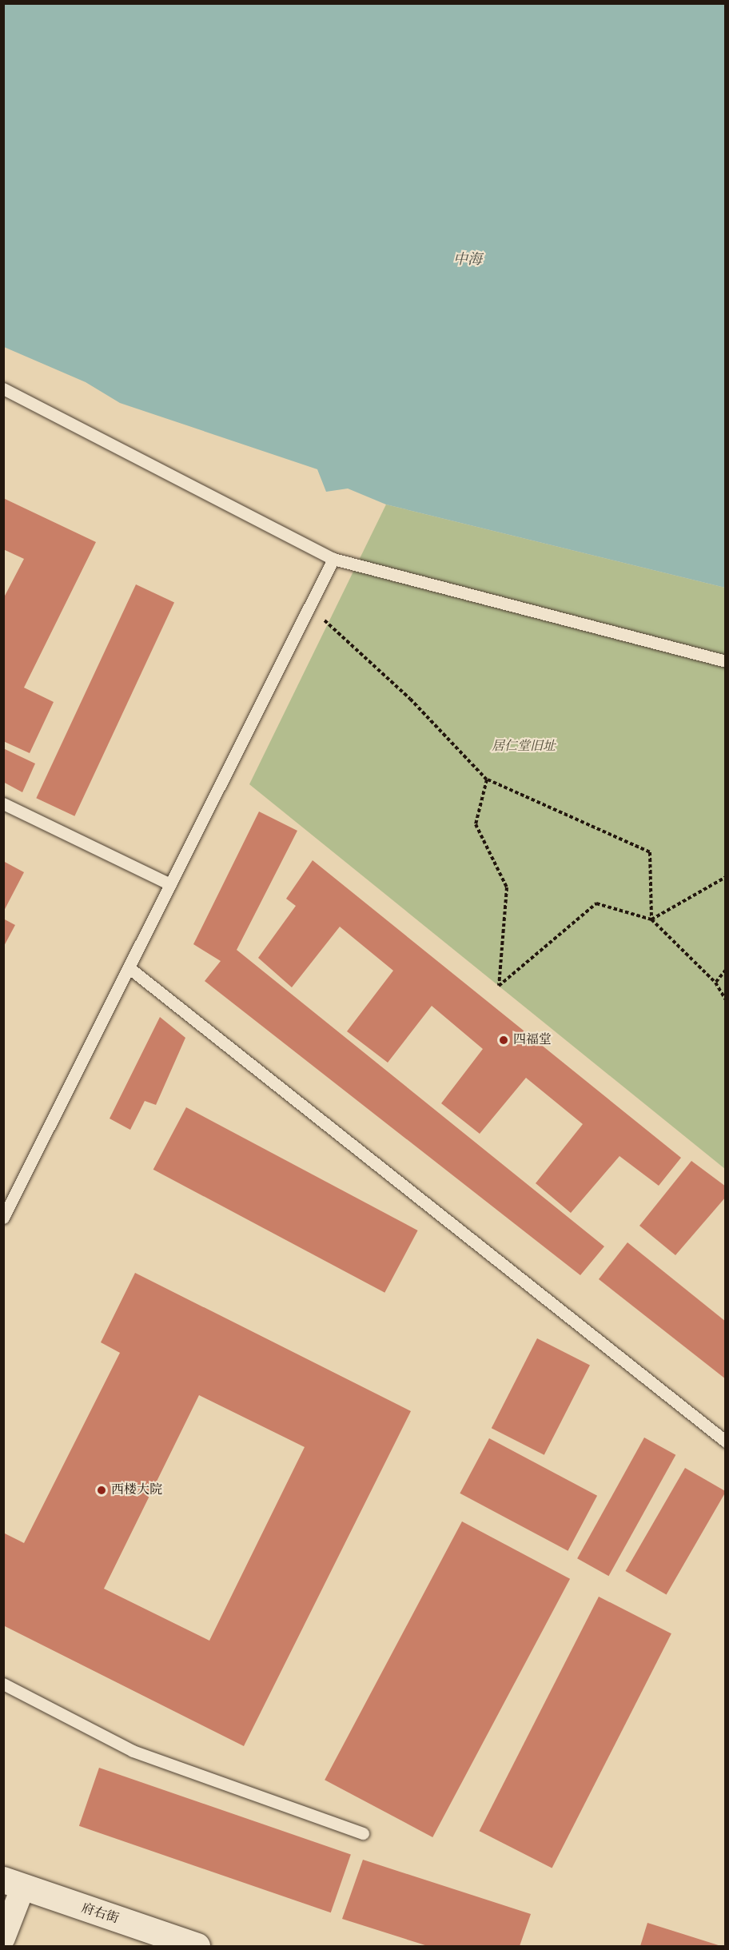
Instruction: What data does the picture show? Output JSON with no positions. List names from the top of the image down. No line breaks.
{"streets":{"main road":["府右街"]},"water":["中海"],"parks":["居仁堂旧址"],"places":["四福堂","西楼大院"]}
